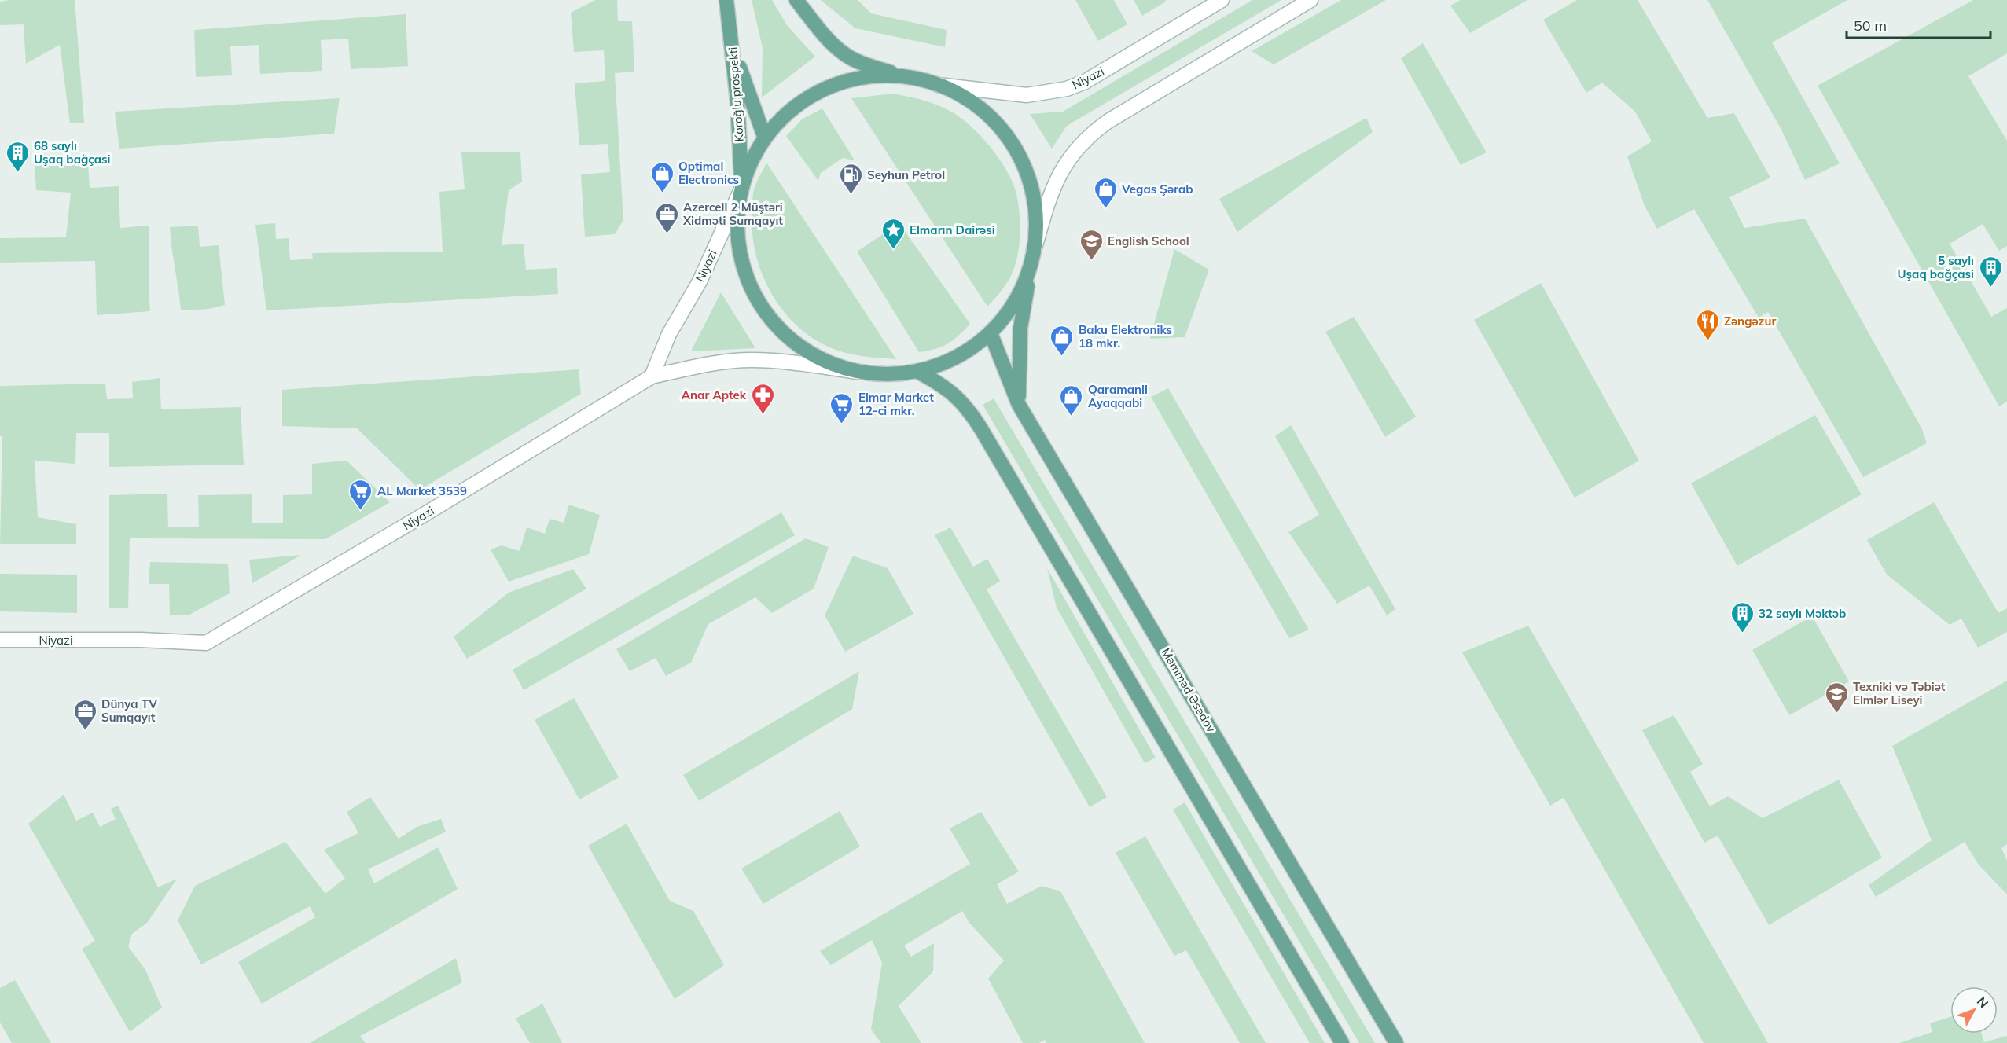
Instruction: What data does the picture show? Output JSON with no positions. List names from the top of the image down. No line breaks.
{"streets":{"main road":["Koroğlu prospekti","Məmməd Əsədov"],"street":["Niyazi"]},"crossings":[["Niyazi","Koroğlu prospekti"]],"places":{"building":["68 saylı Uşaq bağçasi","5 saylı Uşaq bağçasi","32 saylı Məktəb"],"shop":["Optimal Electronics","Vegas Şərab","Baku Elektroniks 18 mkr.","Qaramanli Ayaqqabi"],"fuel station":["Seyhun Petrol"],"office":["Azercell 2 Müştəri Xidməti Sumqayıt","Dünya TV Sumqayıt"],"place":["Elmarın Dairəsi"],"school or university":["English School","Texniki və Təbiət Elmlər Liseyi"],"restaurant":["Zəngəzur"],"pharmacy":["Anar Aptek"],"supermarket":["Elmar Market 12-ci mkr.","AL Market 3539"]},"scale_bar":"50 m","north":"top right"}
